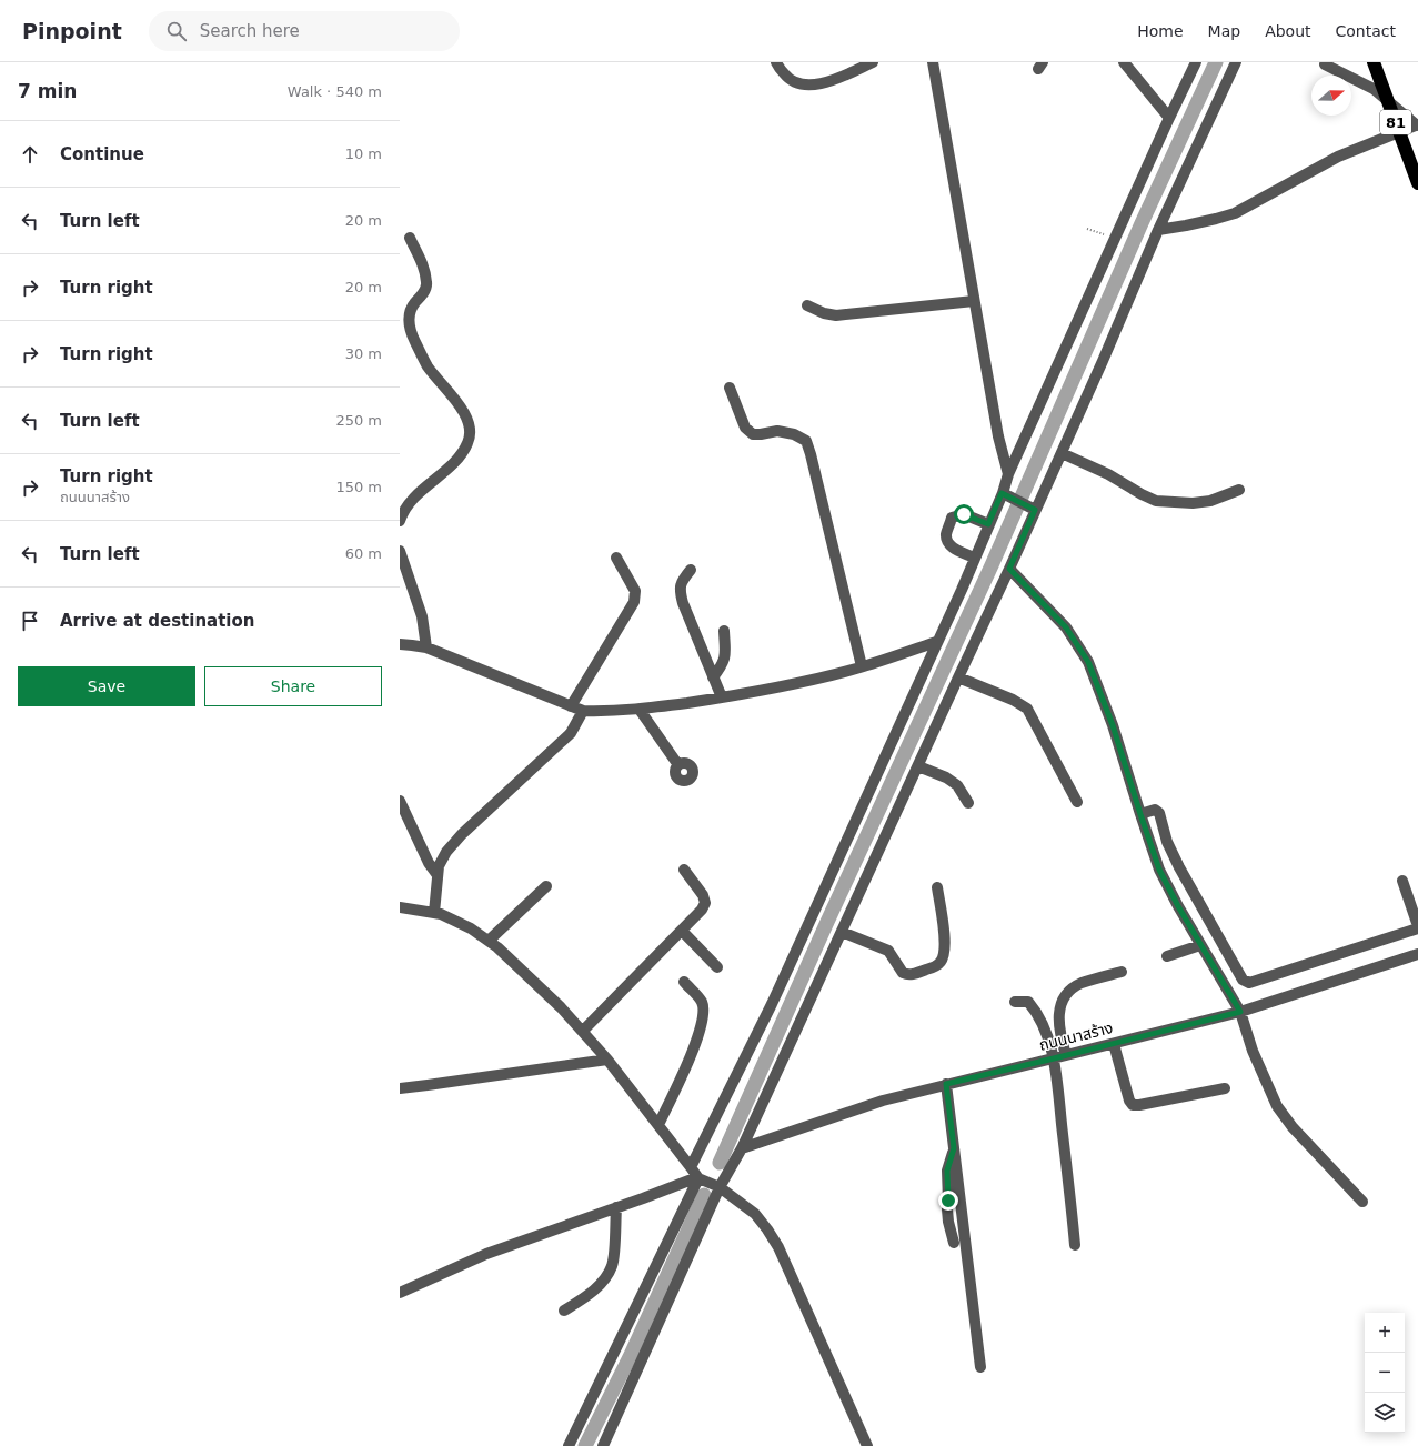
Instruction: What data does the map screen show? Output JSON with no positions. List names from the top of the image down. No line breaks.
{"streets":{"highway":["81"],"street":["ถนนนาสร้าง"]},"north":"right","page":{"header":"Pinpoint","search":"Search here","nav":["Home","Map","About","Contact"],"heading":["7 min","Walk · 540 m"],"list":[["Continue","10 m"],["Turn left","20 m"],["Turn right","20 m"],["Turn right","30 m"],["Turn left","250 m"],["Turn right","ถนนนาสร้าง","150 m"],["Turn left","60 m"],"Arrive at destination"],"buttons":["Save","Share"],"map_buttons":["+","−"]}}
